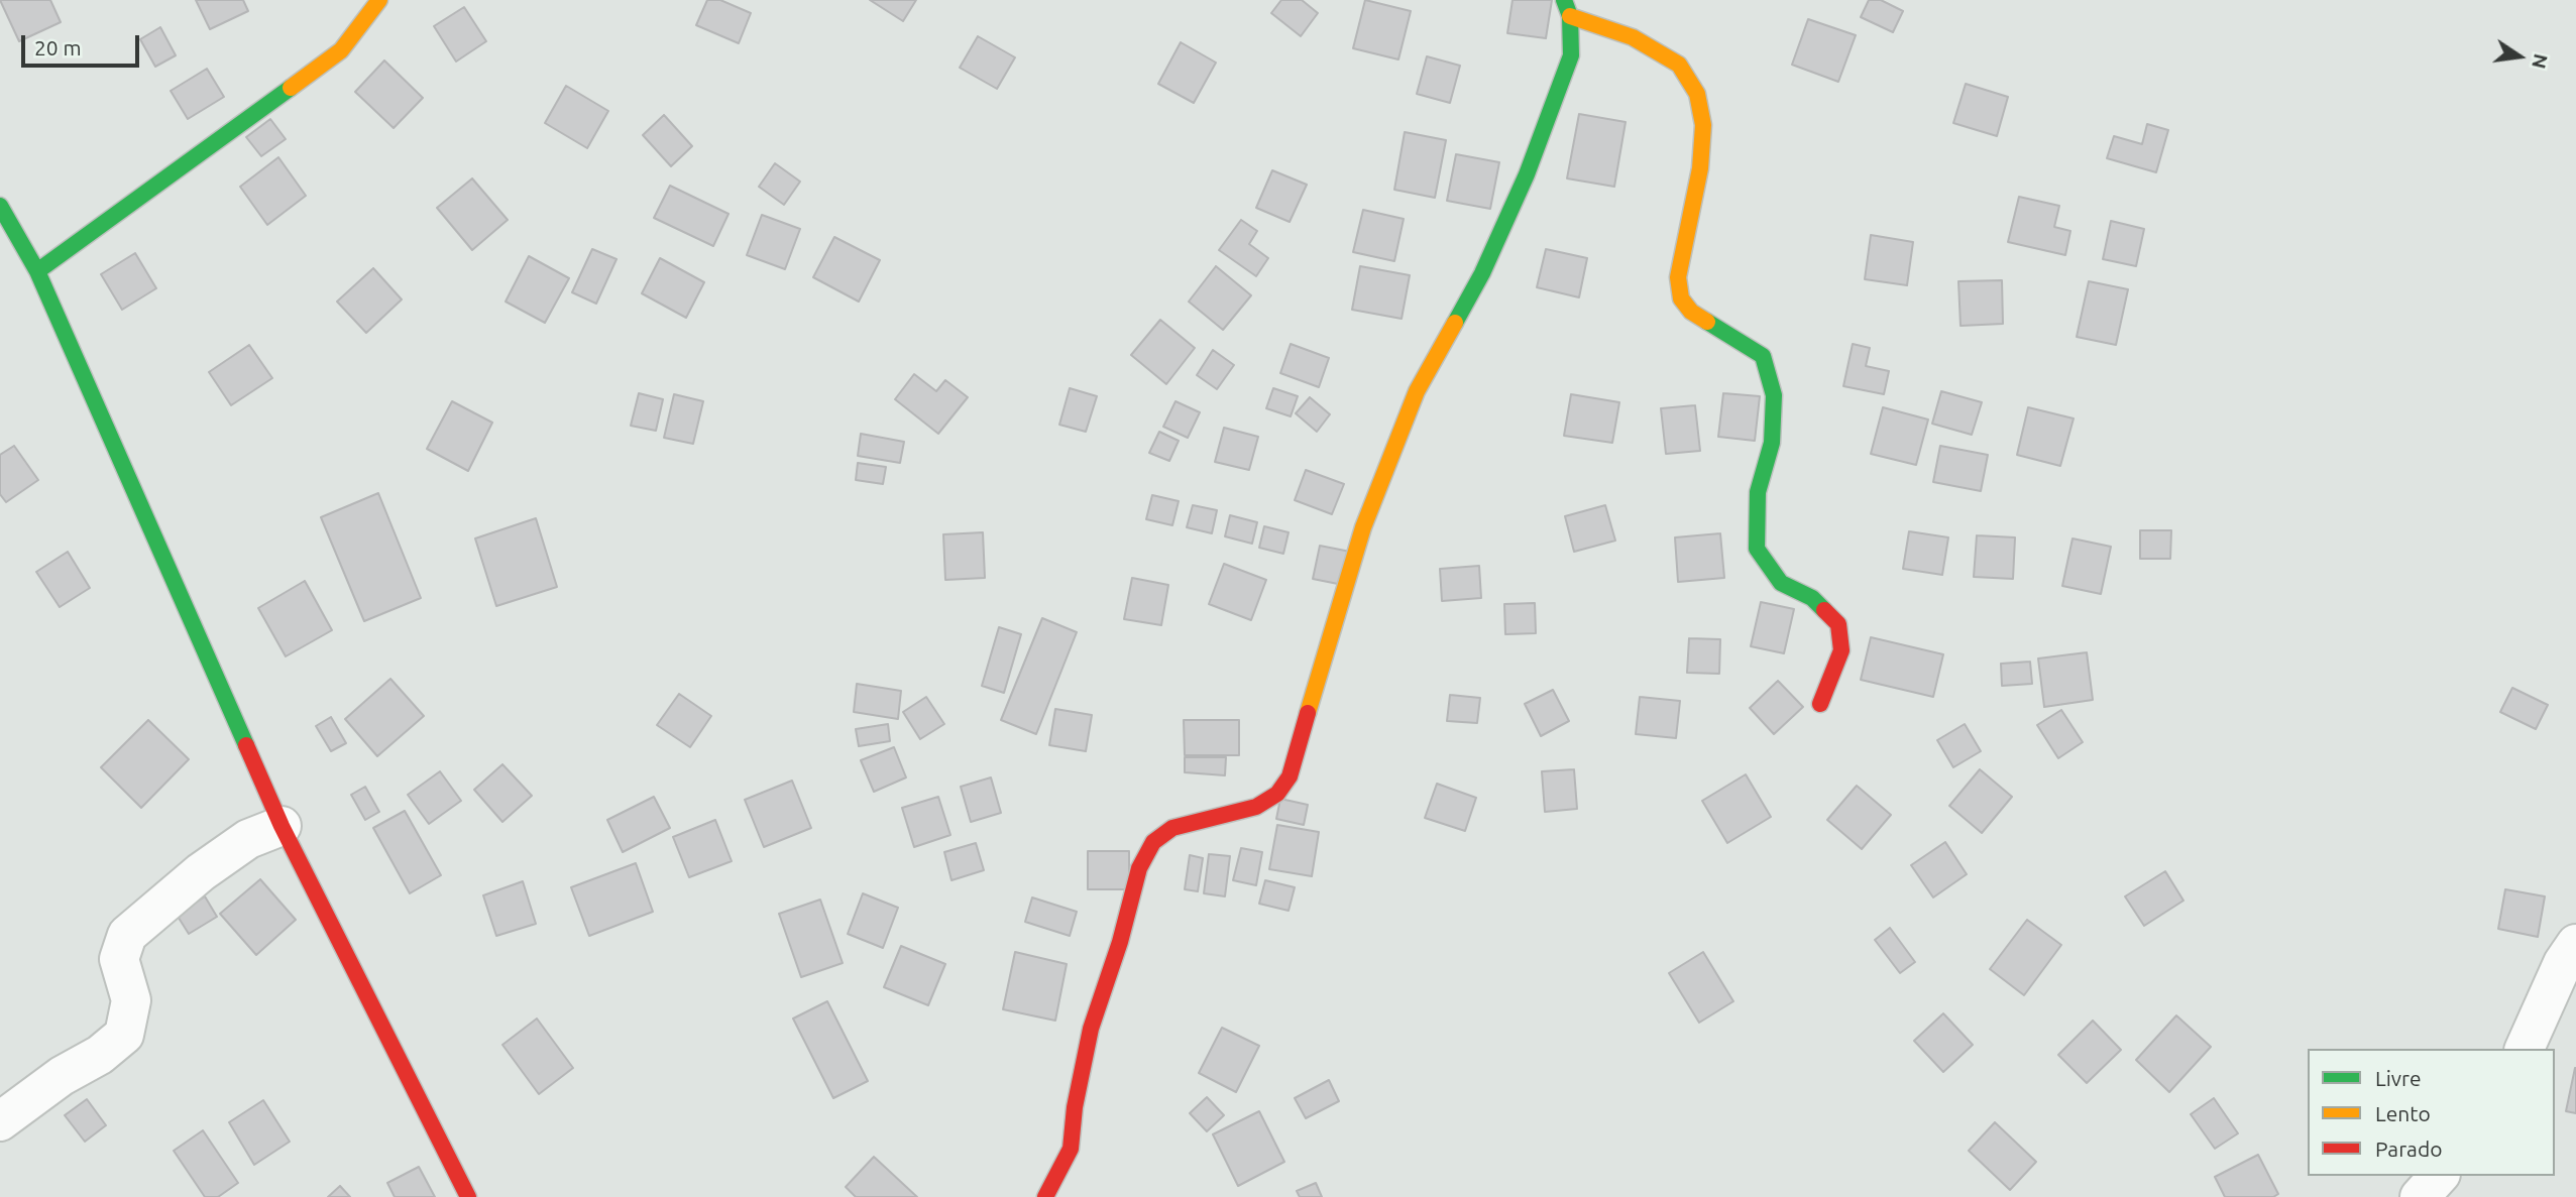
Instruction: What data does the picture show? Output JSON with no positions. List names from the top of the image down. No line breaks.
{"legend":["Livre","Lento","Parado"],"scale_bar":"20 m","north":"right"}
